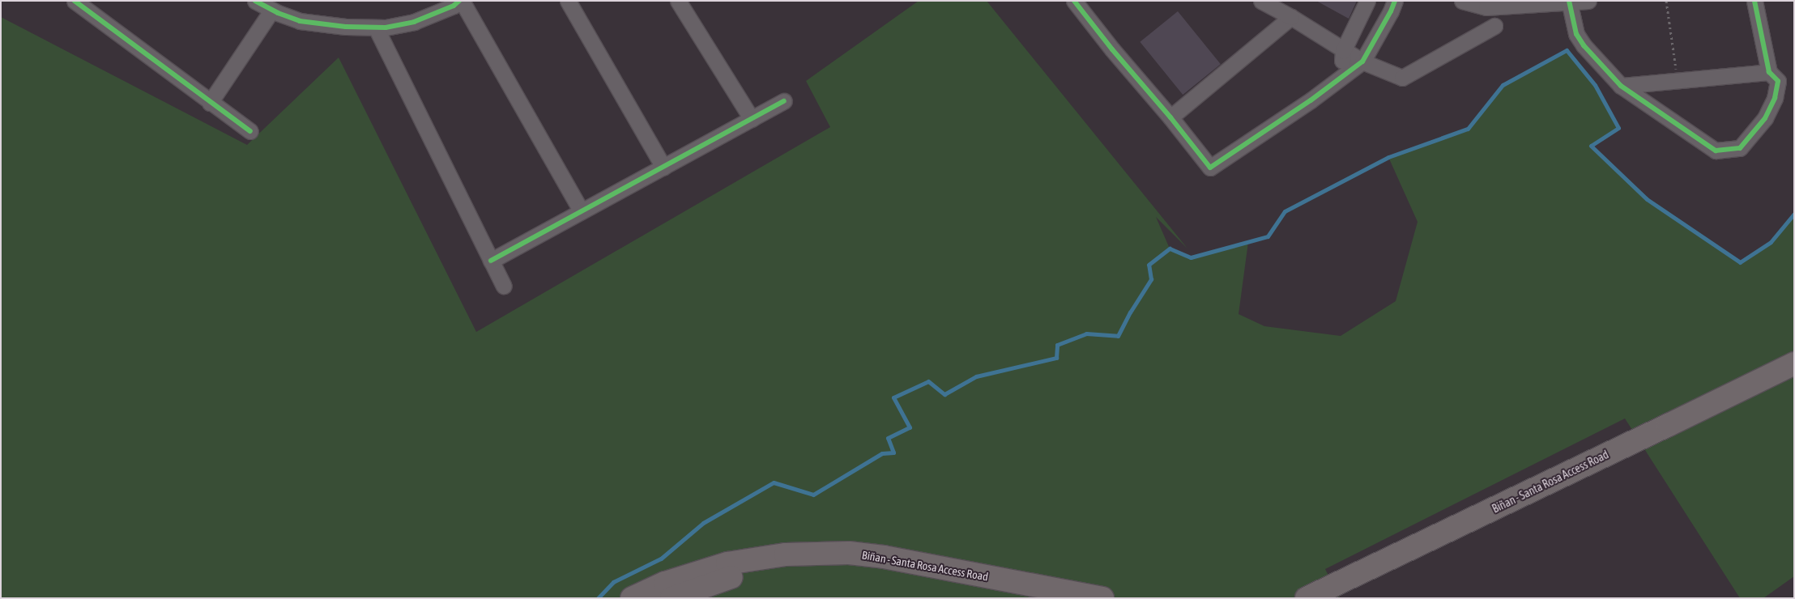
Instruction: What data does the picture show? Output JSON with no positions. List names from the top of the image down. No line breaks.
{"streets":{"main road":["Biñan - Santa Rosa Access Road"]}}
